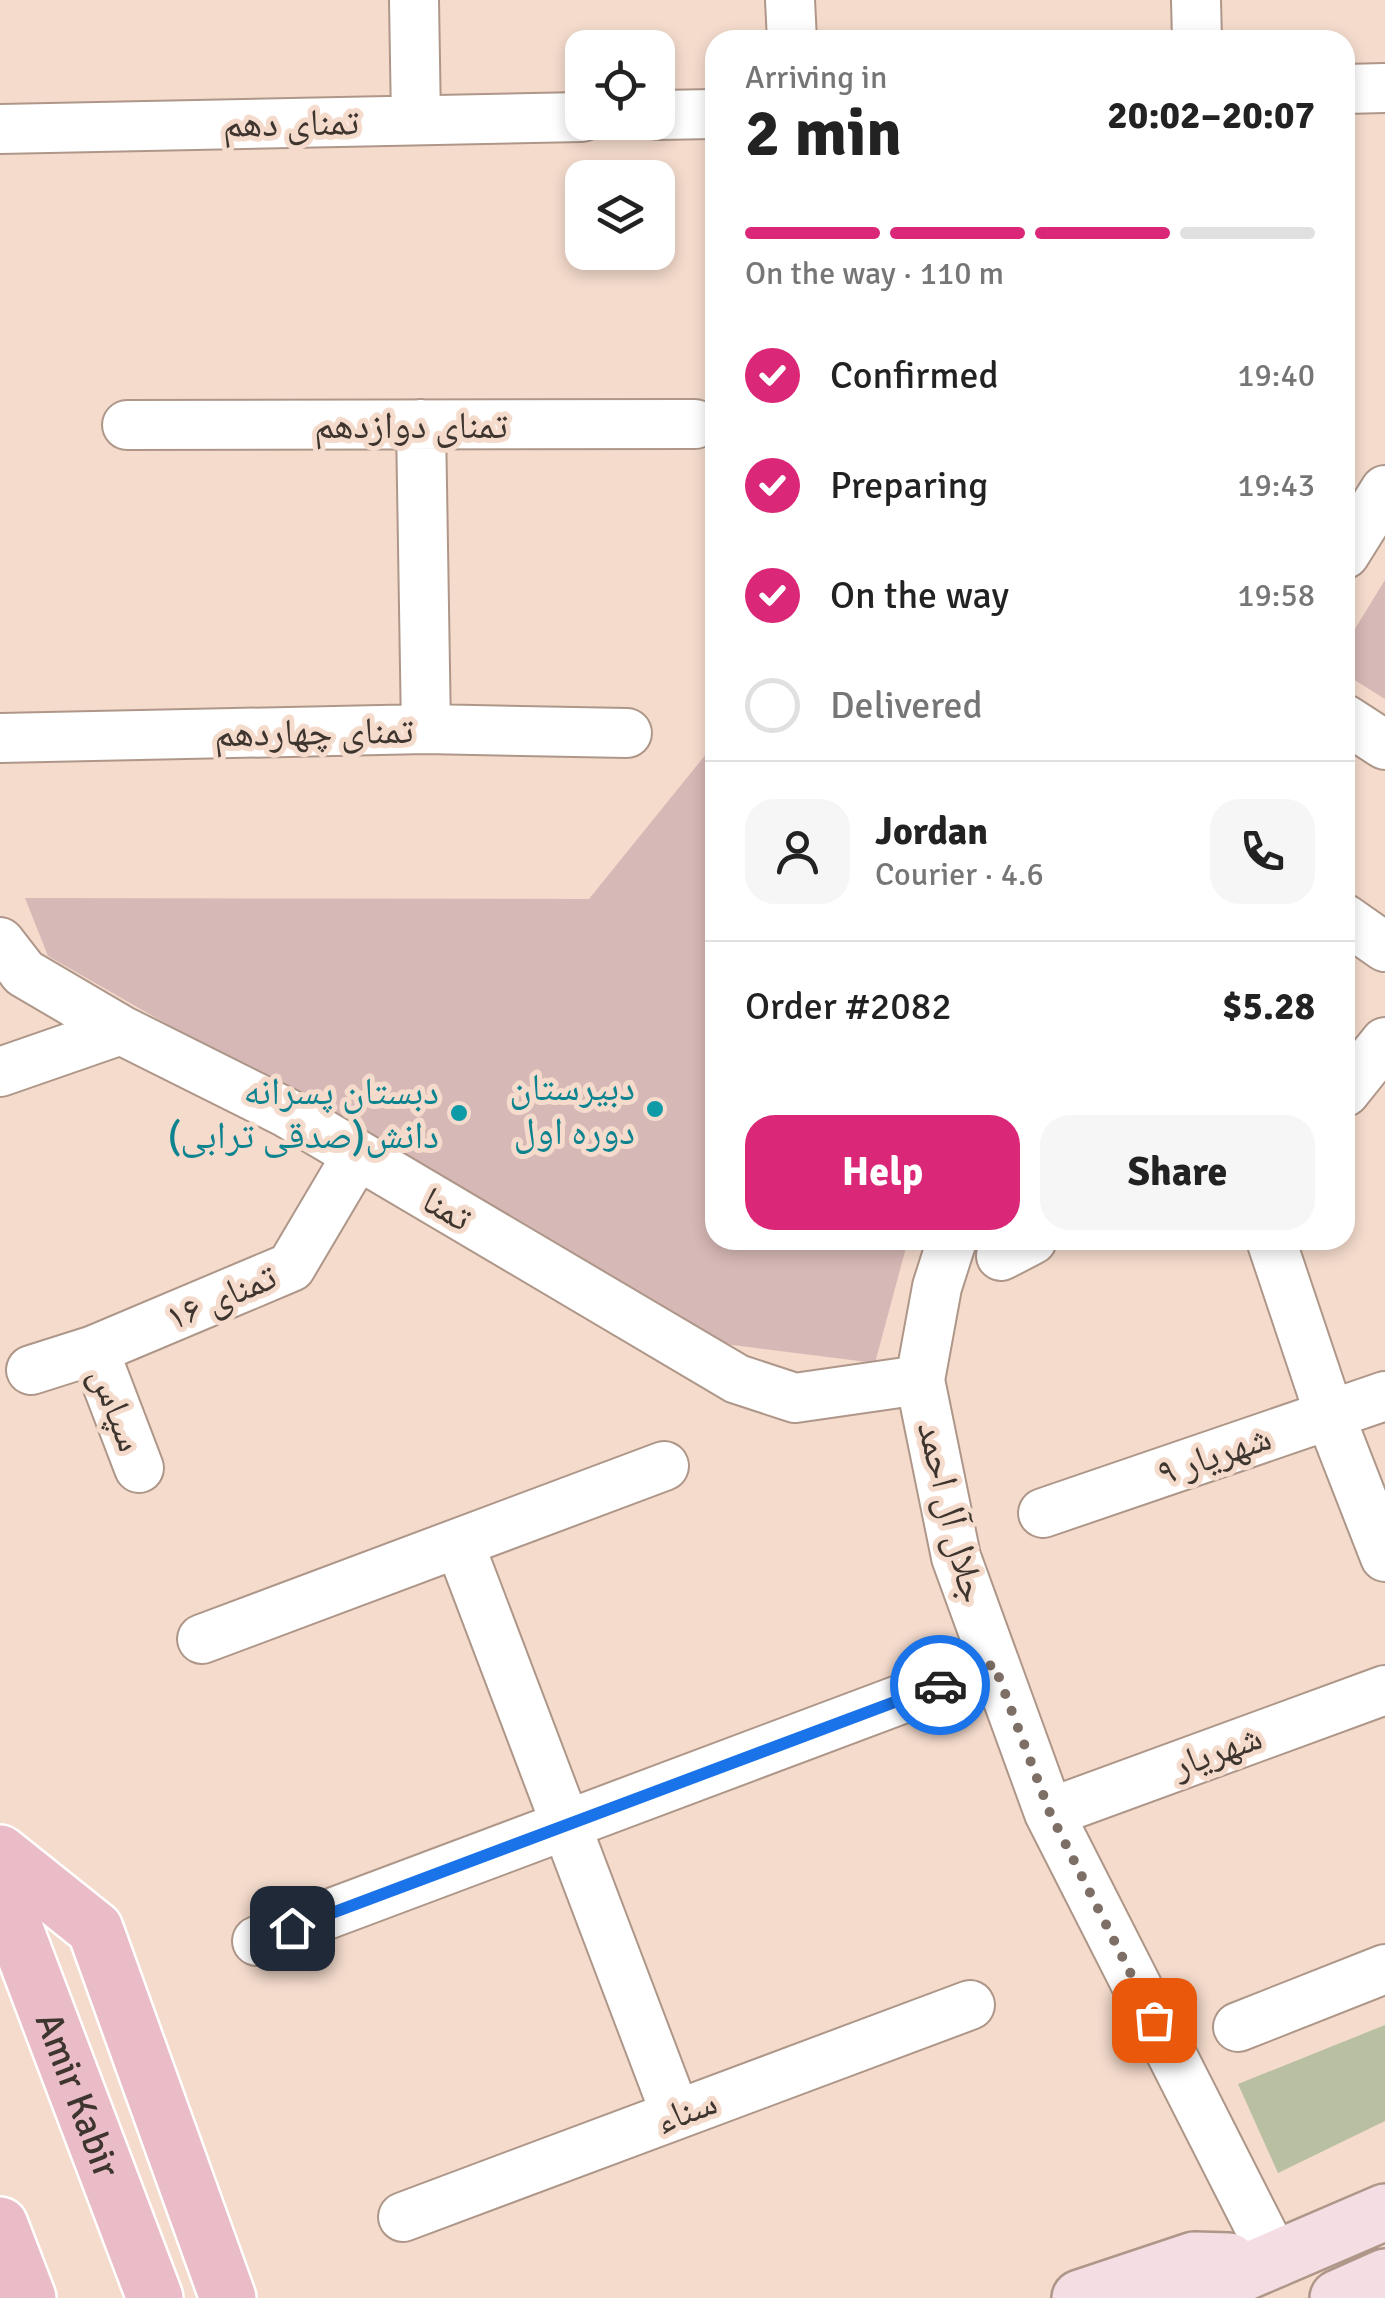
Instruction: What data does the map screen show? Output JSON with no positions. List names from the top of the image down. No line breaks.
{"streets":{"main road":["Amir Kabir"],"street":["تمنای دهم","تمنای دوازدهم","تمنای چهاردهم","تمنا","تمنای ۱۶","سپاس","شهریار ۹","جلال آل احمد","شهریار","سناء"]},"crossings":[["تمنا","تمنای ۱۶"],["تمنا","جلال آل احمد"],["تمنای ۱۶","سپاس"],["جلال آل احمد","شهریار"]],"places":["دبیرستان دوره اول","دبستان پسرانه دانش(صدقی ترابی)"],"page":{"heading":["2 min","Arriving in","20:02–20:07"],"panel":["Jordan","Courier · 4.6","Order #2082","$5.28"],"bar":"On the way · 110 m","list":[["Confirmed","19:40"],["Preparing","19:43"],["On the way","19:58"],"Delivered"],"buttons":["Help","Share"]}}
